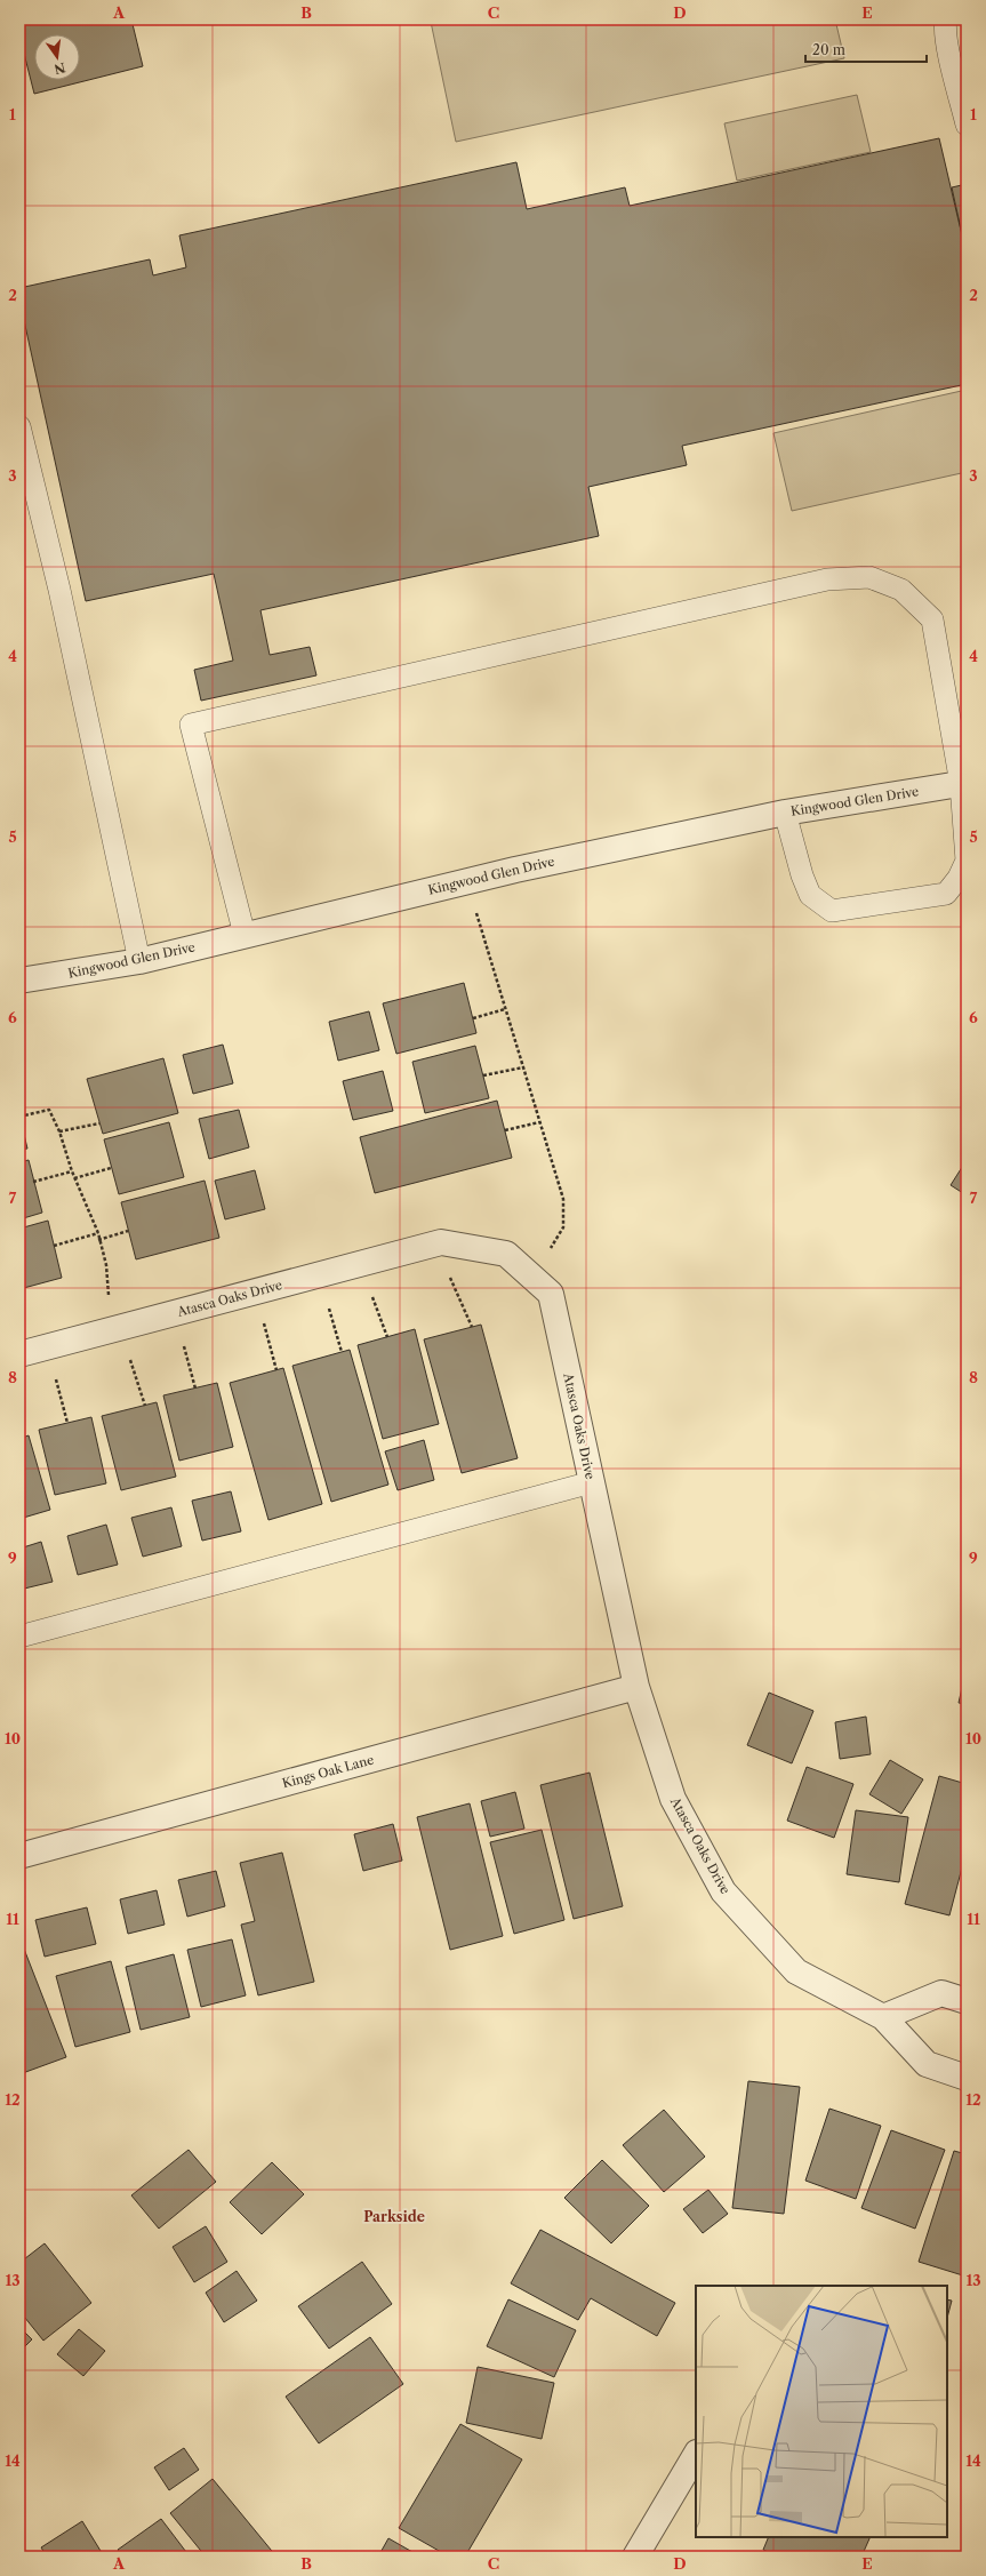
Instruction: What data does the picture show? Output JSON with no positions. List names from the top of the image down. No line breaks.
{"streets":{"street":["Kingwood Glen Drive","Atasca Oaks Drive","Kings Oak Lane"]},"crossings":[["Atasca Oaks Drive","Kings Oak Lane"]],"districts":["Parkside"],"scale_bar":"20 m","north":"bottom","grid":{"columns":["A","B","C","D","E"],"rows":["1","2","3","4","5","6","7","8","9","10","11","12","13","14"]}}
